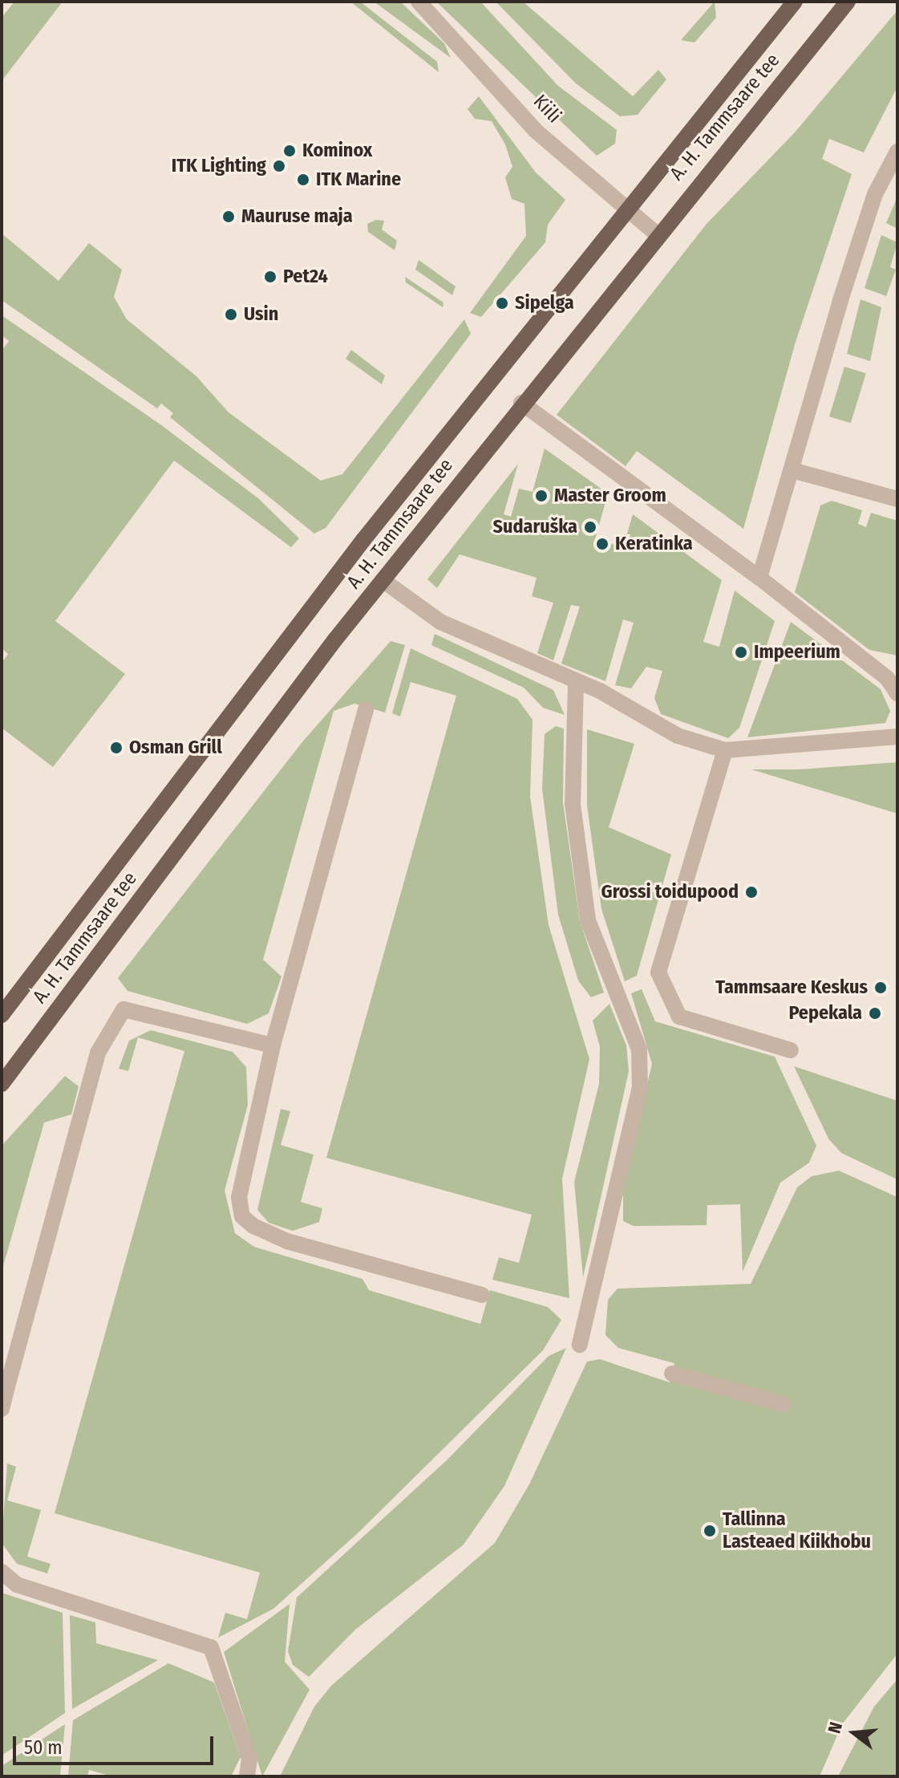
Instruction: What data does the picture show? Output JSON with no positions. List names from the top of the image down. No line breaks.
{"streets":{"main road":["A. H. Tammsaare tee"],"street":["Kiili"]},"crossings":[["Kiili","A. H. Tammsaare tee"]],"places":["Kominox","ITK Lighting","ITK Marine","Mauruse maja","Pet24","Sipelga","Usin","Master Groom","Sudaruška","Keratinka","Impeerium","Osman Grill","Grossi toidupood","Tammsaare Keskus","Pepekala","Tallinna Lasteaed Kiikhobu"],"scale_bar":"50 m","north":"left"}
